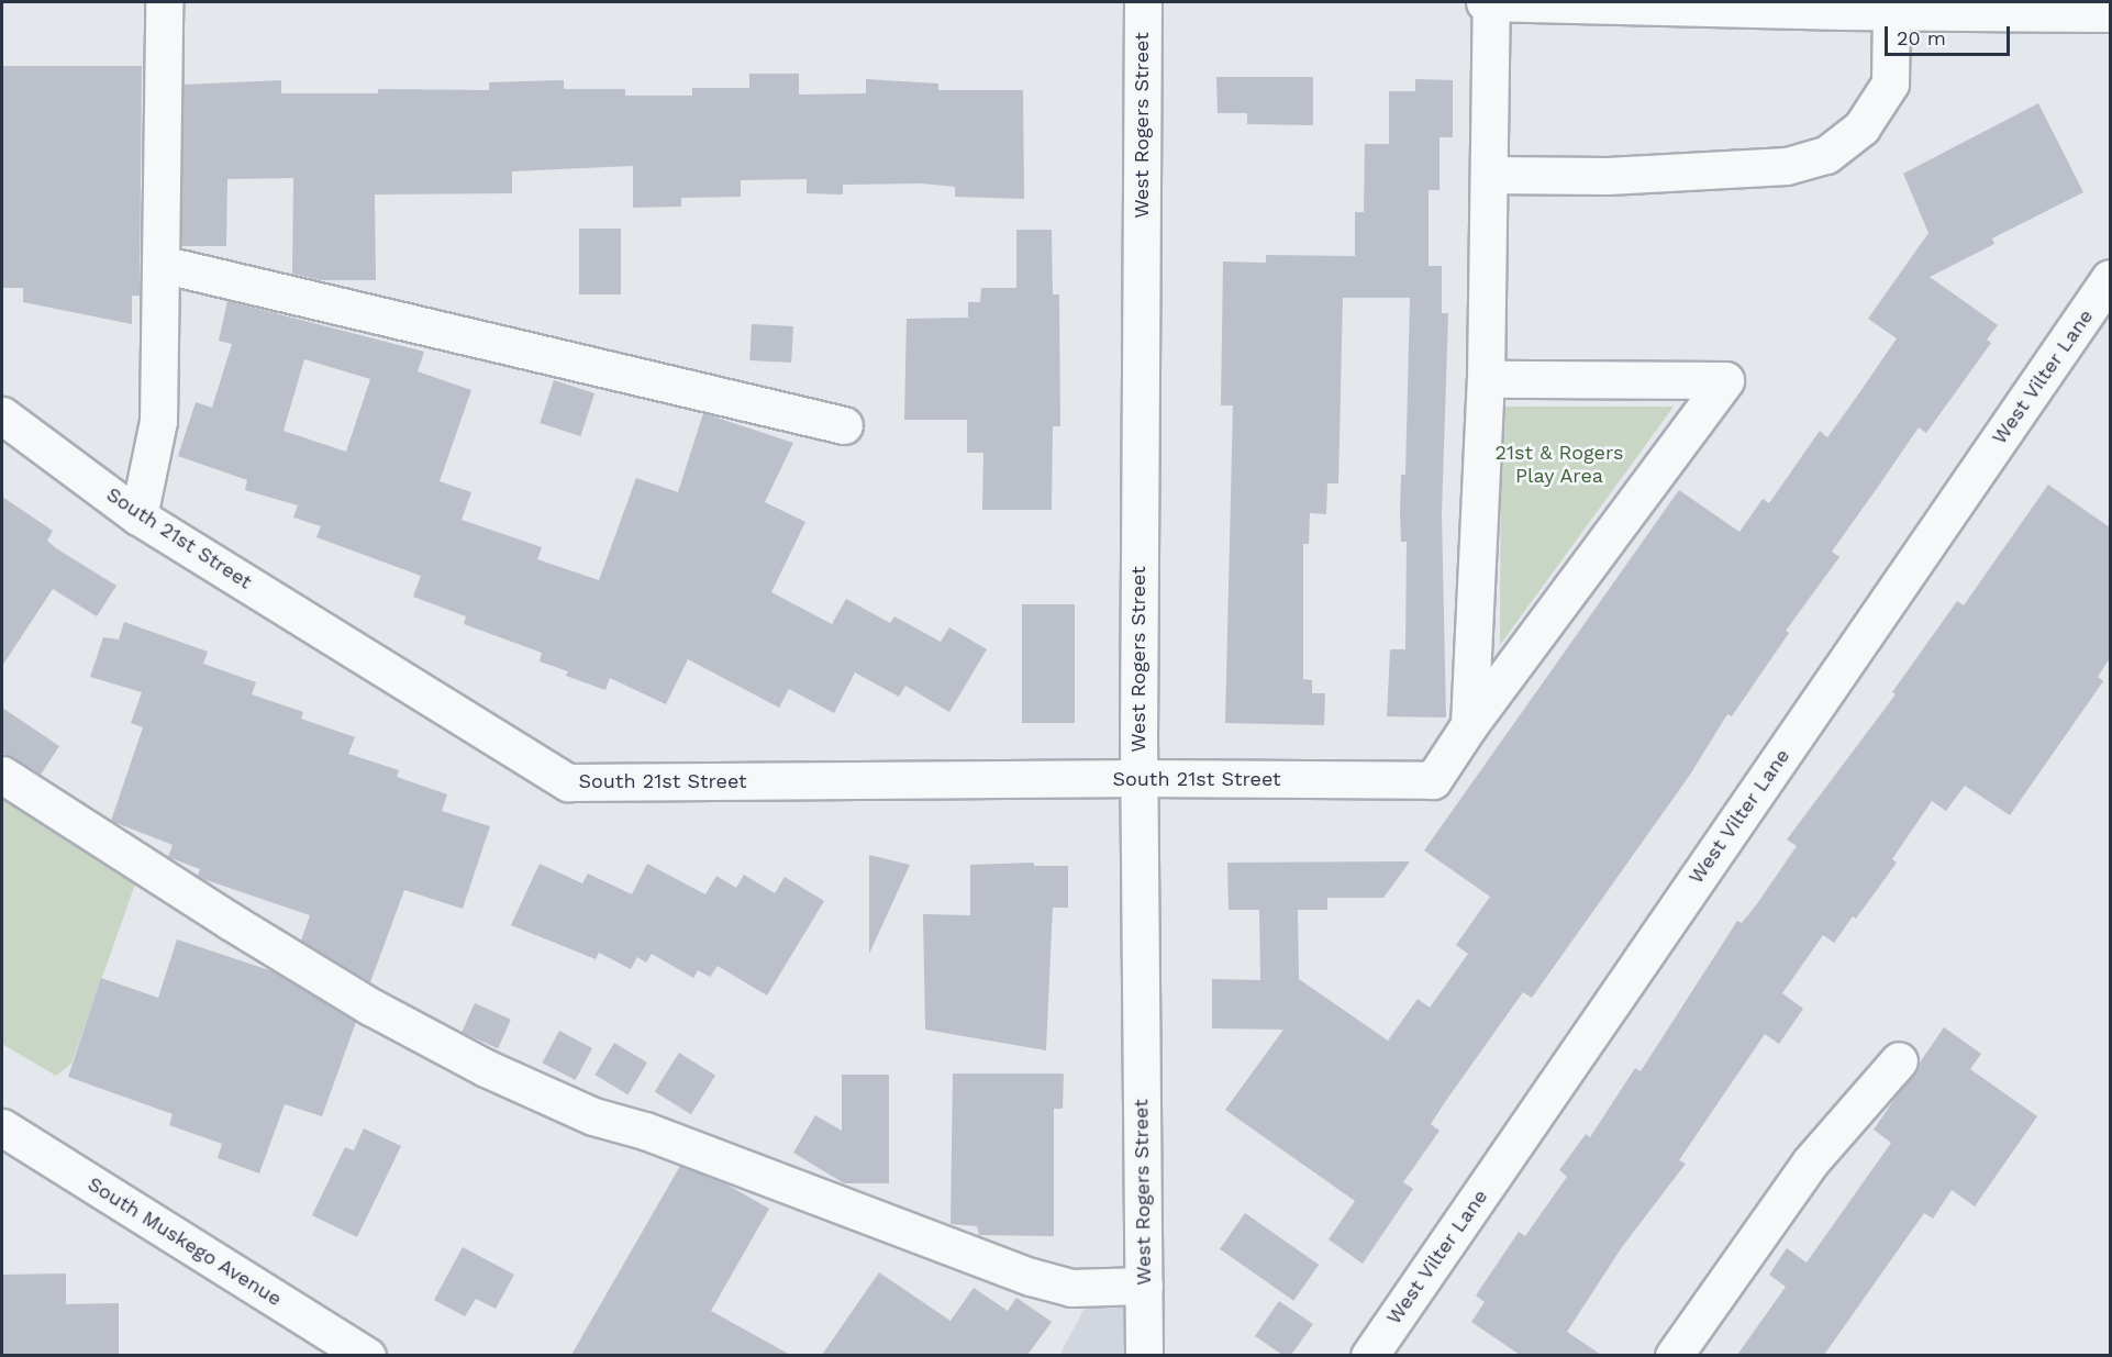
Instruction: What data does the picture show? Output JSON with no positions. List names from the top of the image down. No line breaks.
{"streets":{"street":["West Rogers Street","West Vilter Lane","South 21st Street","South Muskego Avenue"]},"crossings":[["West Rogers Street","South 21st Street"]],"parks":["21st & Rogers Play Area"],"scale_bar":"20 m"}
